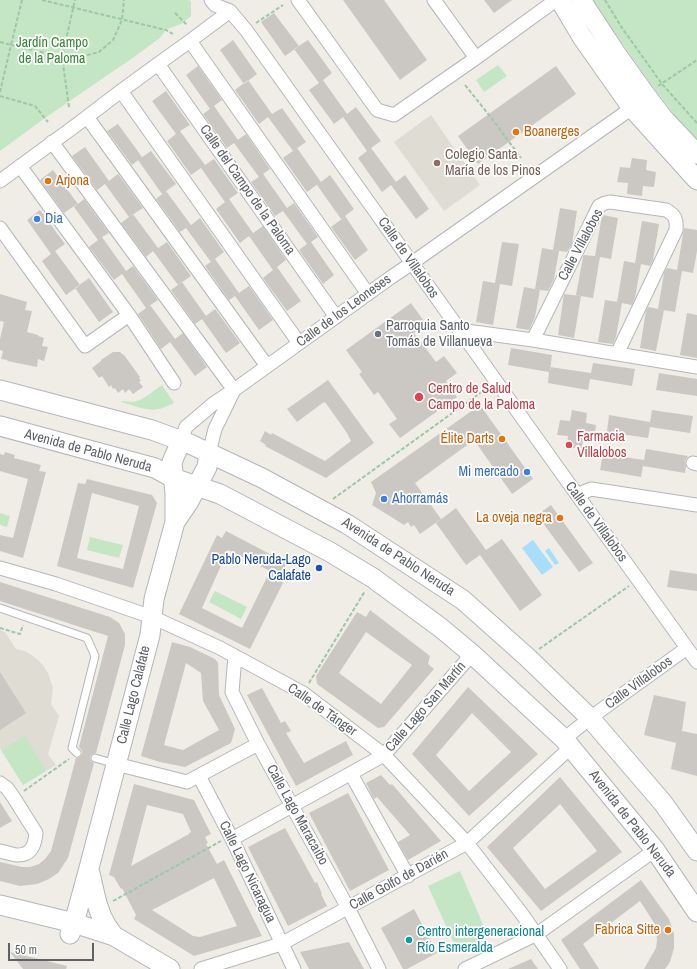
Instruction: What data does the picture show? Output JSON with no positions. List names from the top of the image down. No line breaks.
{"streets":{"main road":["Avenida de Pablo Neruda","Calle Lago Calafate"],"street":["Calle del Campo de la Paloma","Calle Villalobos","Calle de Villalobos","Calle de los Leoneses","Calle Lago San Martín","Calle de Tánger","Calle Lago Maracaibo","Calle Lago Nicaragua","Calle Golfo de Darién"]},"crossings":[["Calle del Campo de la Paloma","Calle de los Leoneses"],["Calle Villalobos","Calle de Villalobos"],["Calle Villalobos","Avenida de Pablo Neruda"],["Calle de Villalobos","Calle de los Leoneses"],["Calle de los Leoneses","Avenida de Pablo Neruda"],["Calle de los Leoneses","Calle Lago Calafate"],["Avenida de Pablo Neruda","Calle Lago Calafate"],["Avenida de Pablo Neruda","Calle Lago San Martín"],["Avenida de Pablo Neruda","Calle Golfo de Darién"],["Calle Lago Calafate","Calle de Tánger"],["Calle Lago San Martín","Calle de Tánger"],["Calle Lago San Martín","Calle Lago Maracaibo"],["Calle Lago San Martín","Calle Lago Nicaragua"],["Calle de Tánger","Calle Lago Maracaibo"],["Calle de Tánger","Calle Golfo de Darién"],["Calle Lago Maracaibo","Calle Golfo de Darién"],["Calle Lago Nicaragua","Calle Golfo de Darién"]],"parks":["Jardín Campo de la Paloma"],"places":["Boanerges","Colegio Santa María de los Pinos","Arjona","Dia","Parroquia Santo Tomás de Villanueva","Centro de Salud Campo de la Paloma","Élite Darts","Farmacia Villalobos","Mi mercado","Ahorramás","La oveja negra","Pablo Neruda-Lago Calafate","Fabrica Sitte","Centro intergeneracional Río Esmeralda"],"scale_bar":"50 m"}
